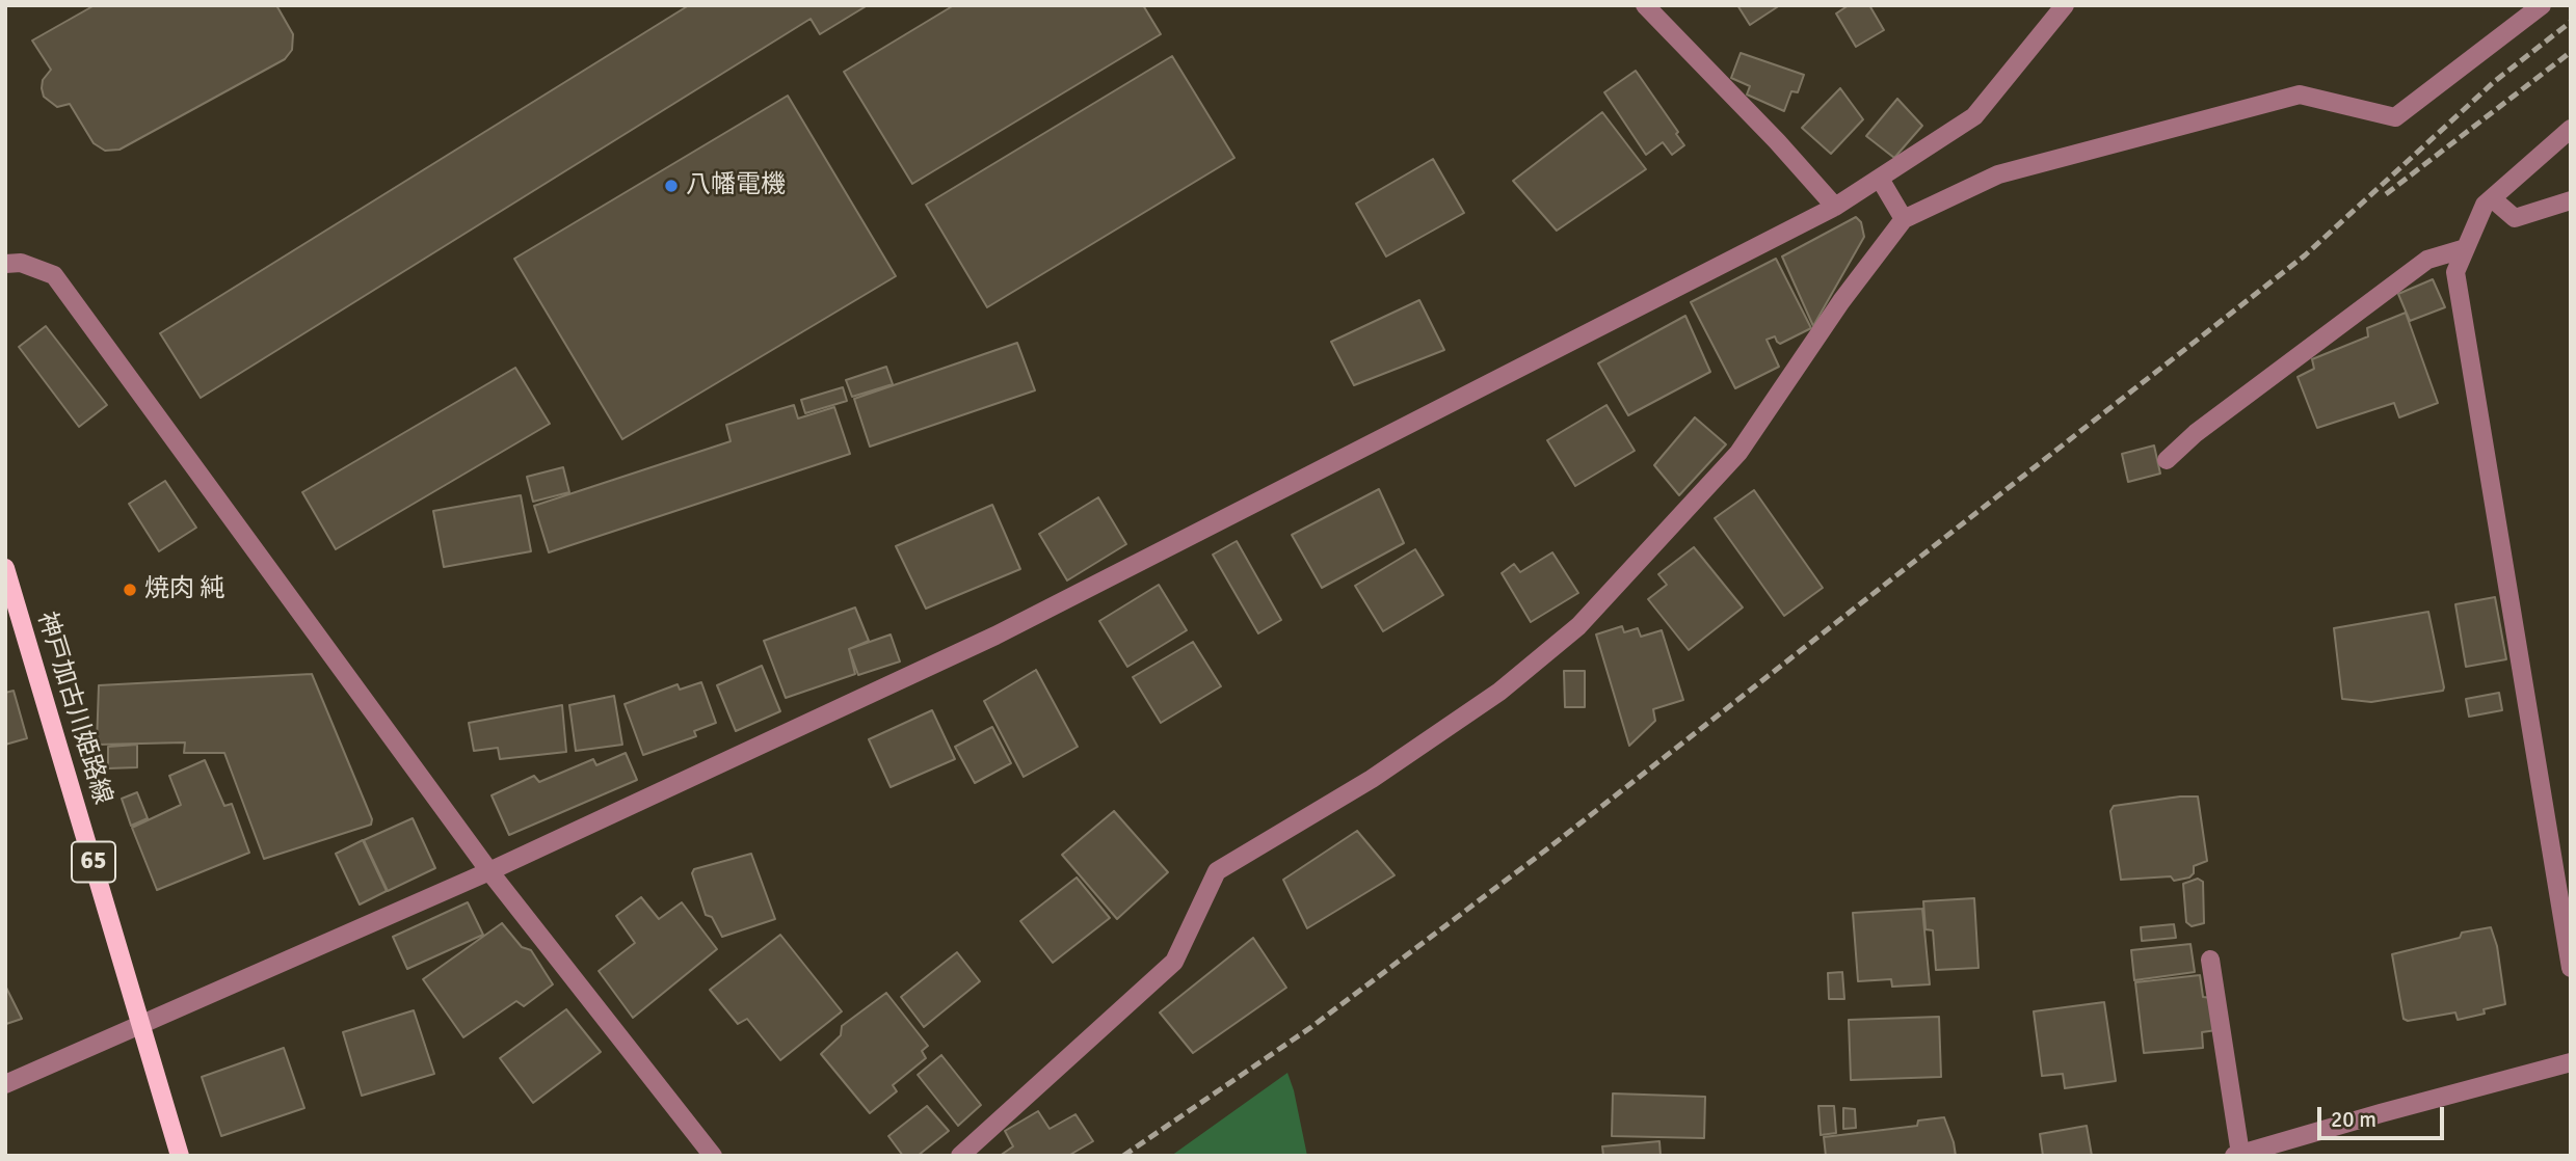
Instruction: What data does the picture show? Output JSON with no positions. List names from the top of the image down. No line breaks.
{"streets":{"main road":["神戸加古川姫路線","65"]},"places":["八幡電機","焼肉 純"],"scale_bar":"20 m"}
